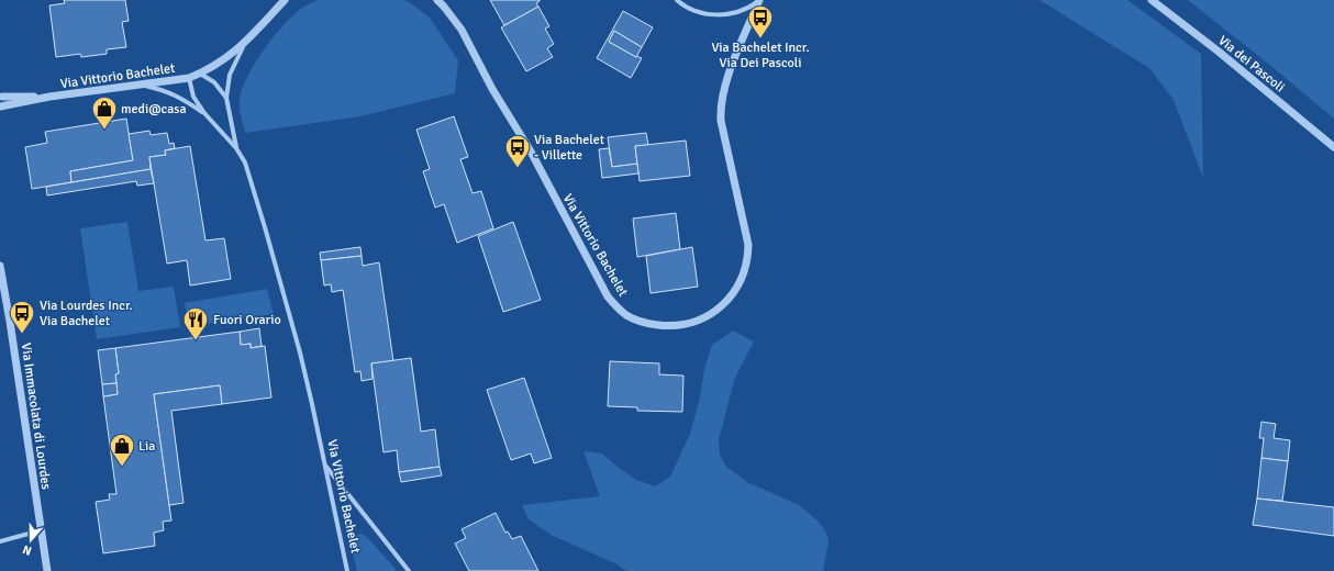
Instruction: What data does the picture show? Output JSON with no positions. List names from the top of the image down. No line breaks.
{"streets":{"street":["Via dei Pascoli","Via Vittorio Bachelet","Via Immacolata di Lourdes"]},"places":{"bus stop":["Via Bachelet Incr. Via Dei Pascoli","Via Bachelet - Villette","Via Lourdes Incr. Via Bachelet"],"shop":["medi@casa","Lia"],"restaurant":["Fuori Orario"]},"north":"bottom"}
